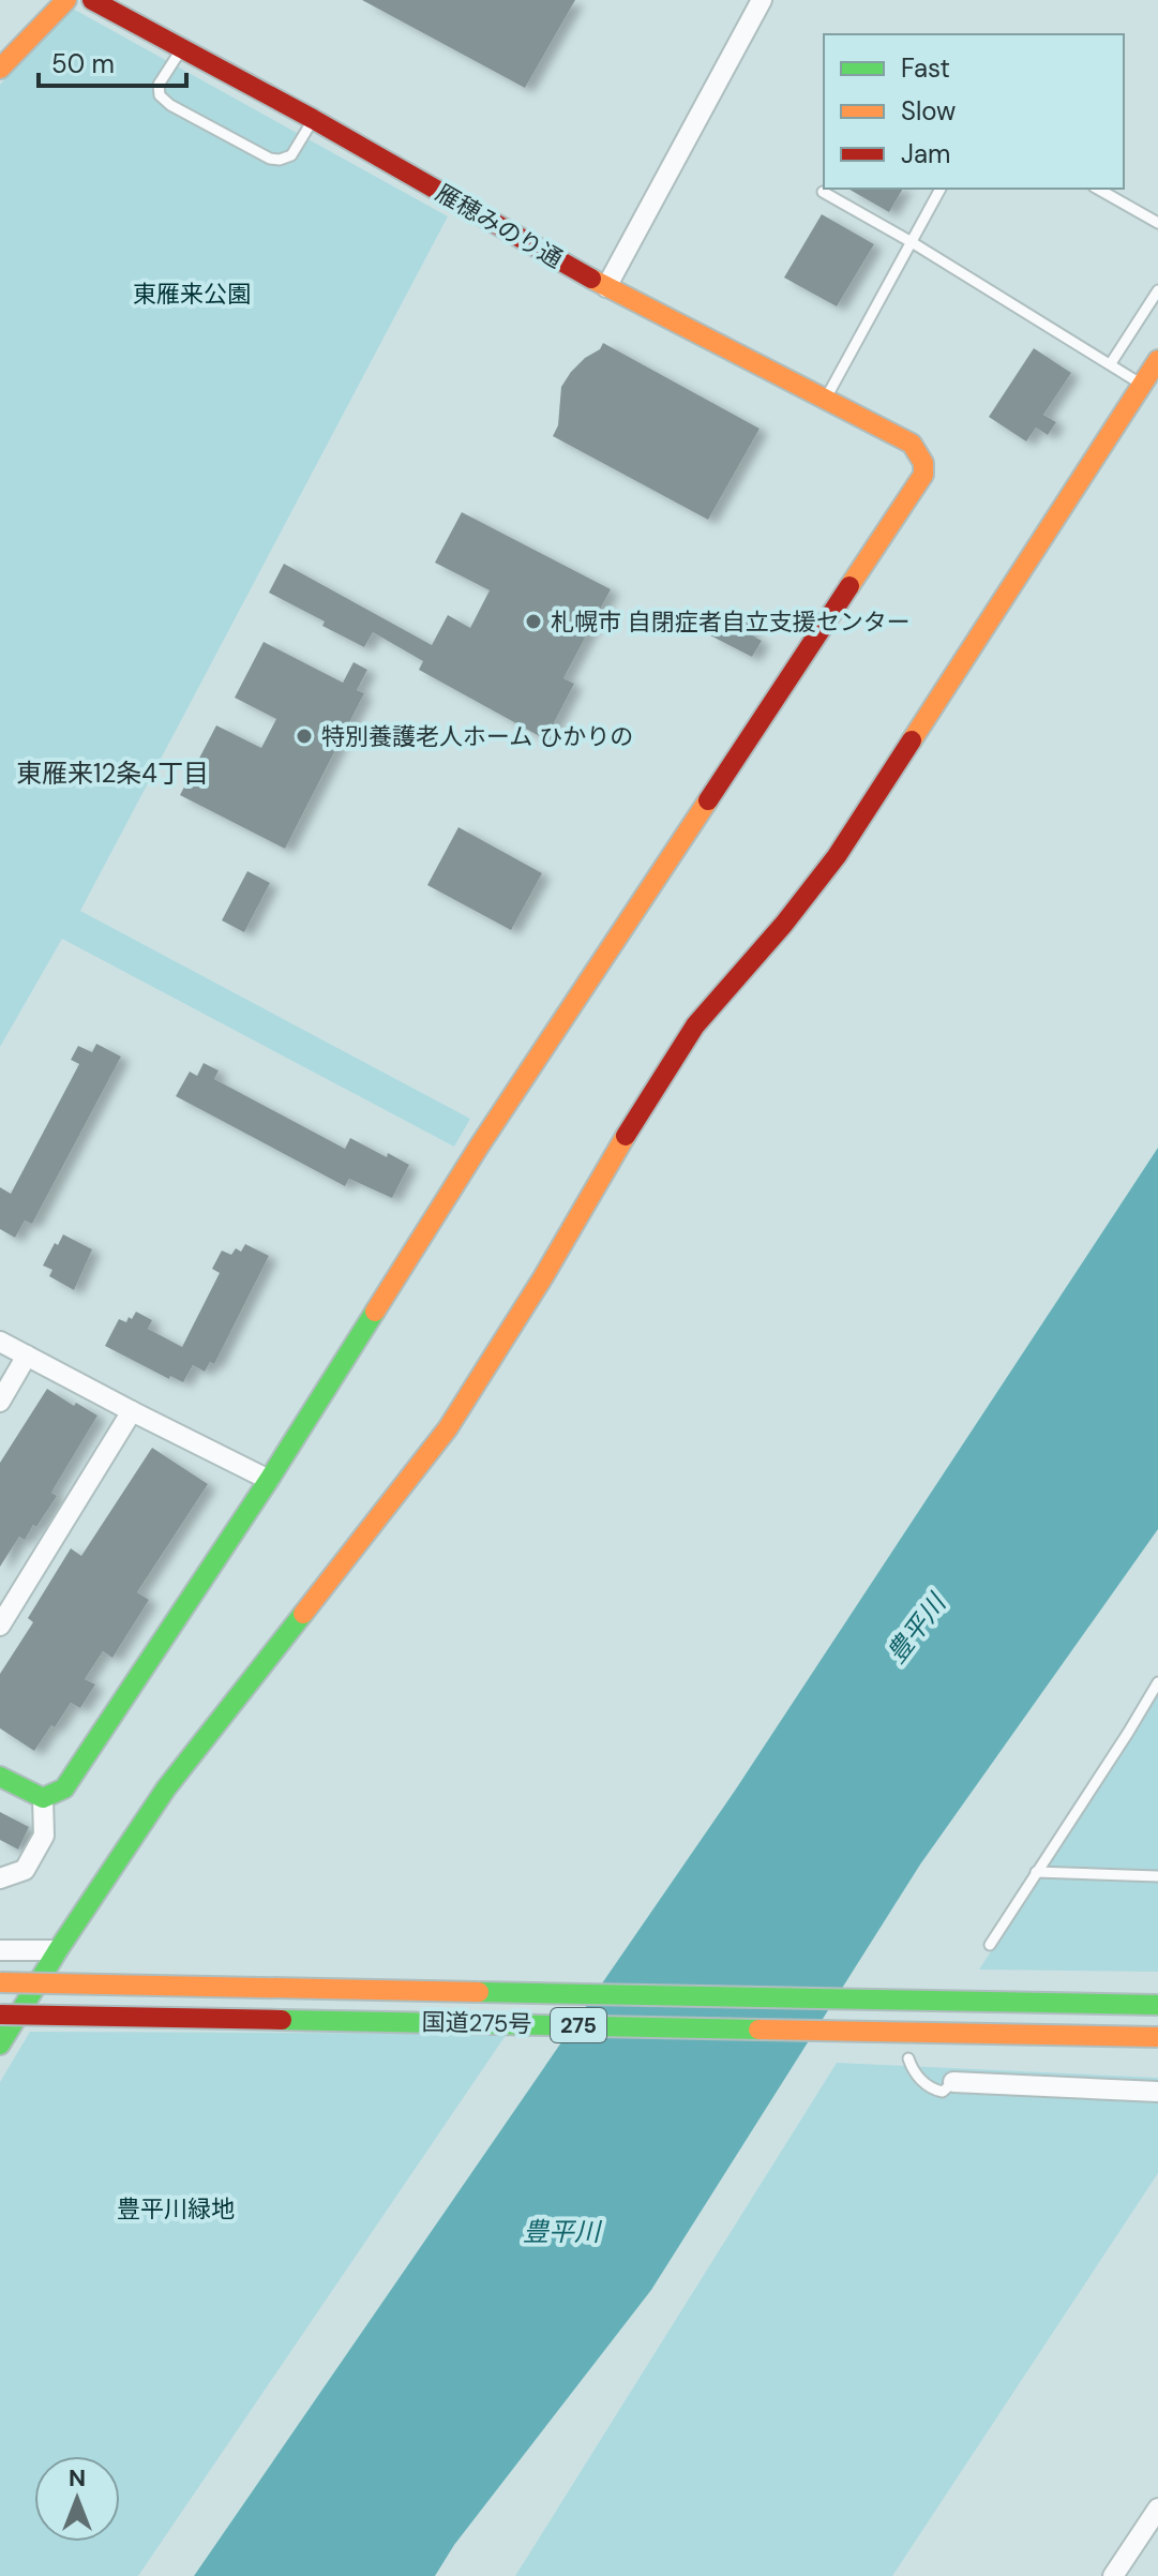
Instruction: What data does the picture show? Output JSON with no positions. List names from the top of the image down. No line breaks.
{"streets":{"main road":["雁穂みのり通","国道275号","275"]},"districts":["東雁来12条4丁目"],"water":["豊平川"],"parks":["東雁来公園","豊平川緑地"],"places":["札幌市 自閉症者自立支援センター","特別養護老人ホーム ひかりの"],"legend":["Fast","Slow","Jam"],"scale_bar":"50 m","north":"top"}
